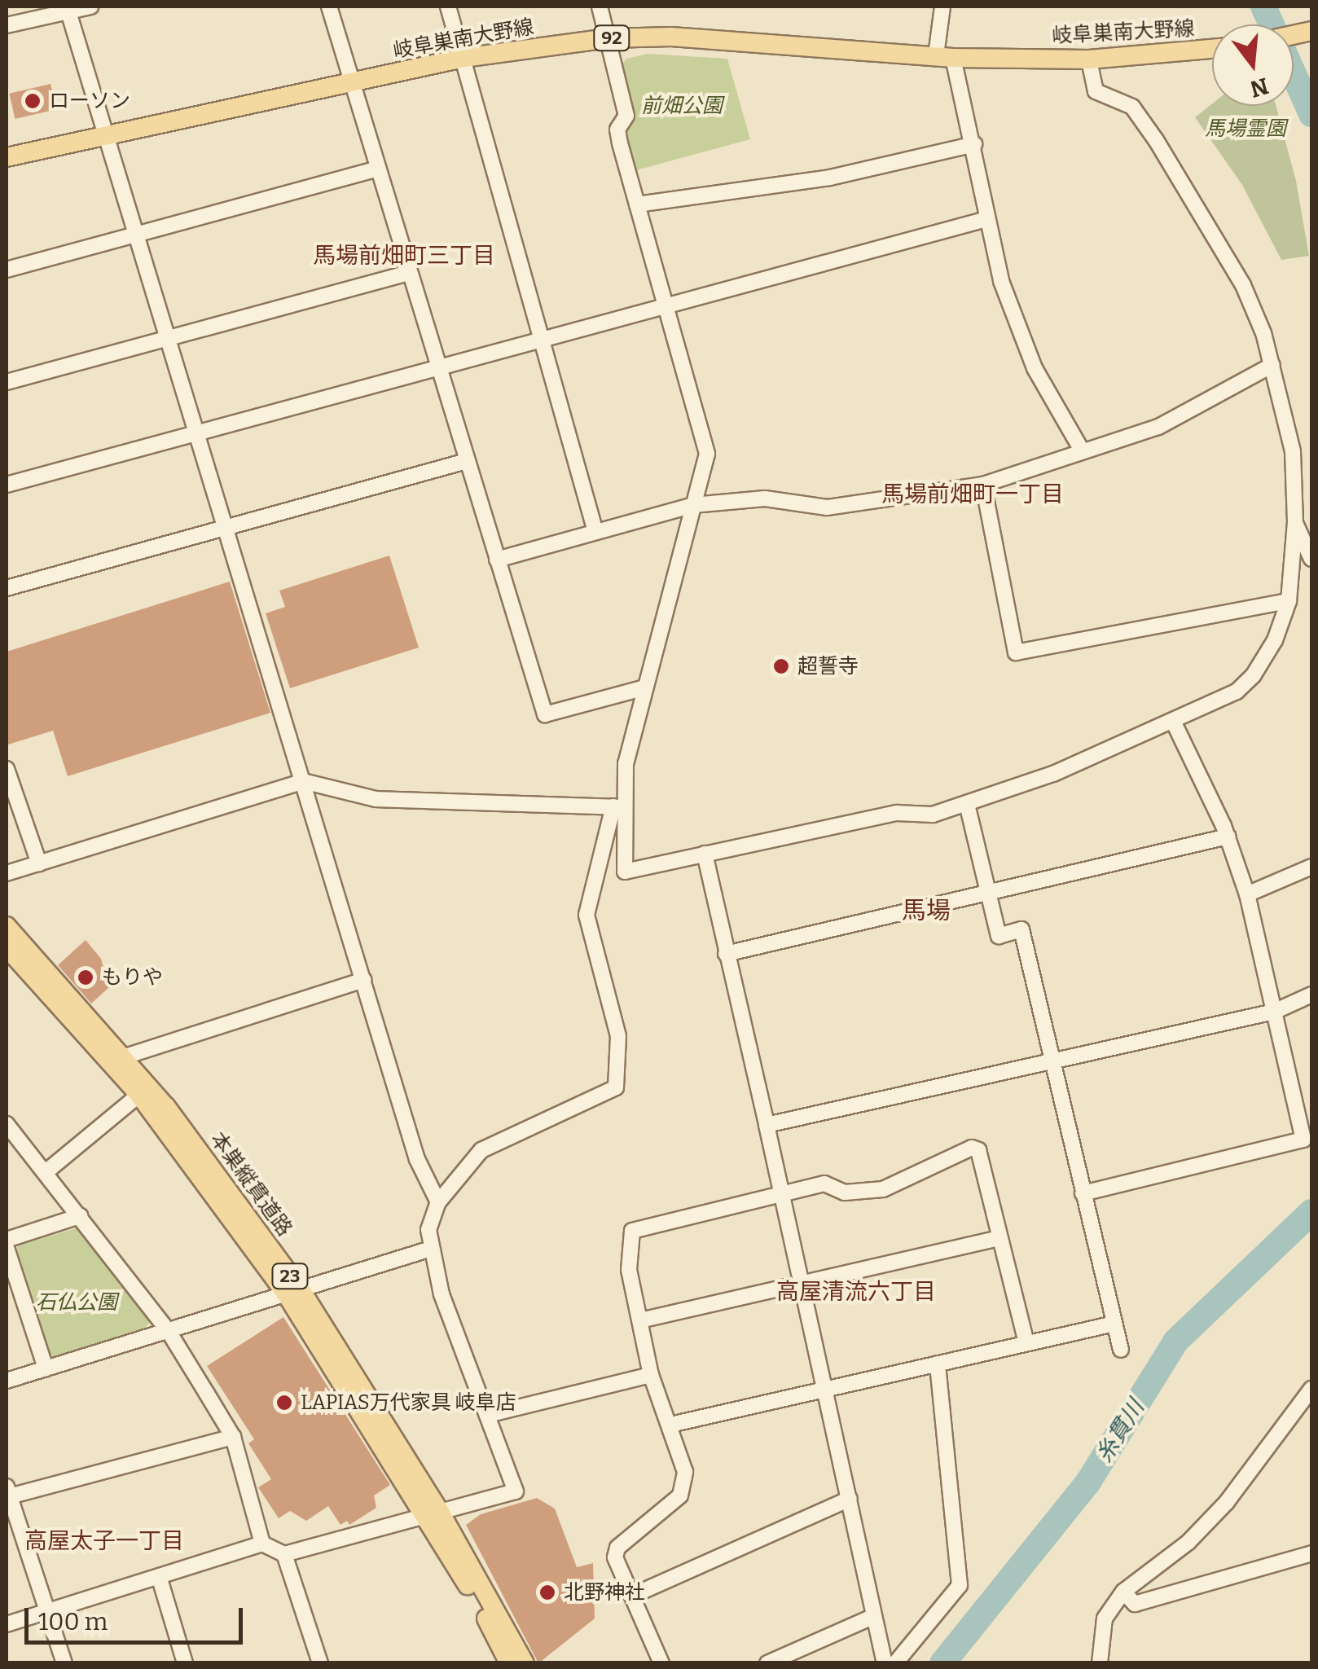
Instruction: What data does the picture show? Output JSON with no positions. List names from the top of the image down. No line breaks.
{"streets":{"main road":["岐阜巣南大野線","92","本巣縦貫道路","23"]},"districts":["馬場前畑町三丁目","馬場前畑町一丁目","馬場","高屋清流六丁目","高屋太子一丁目"],"water":["糸貫川"],"parks":["前畑公園","馬場霊園","石仏公園"],"places":["ローソン","超誓寺","もりや","LAPIAS万代家具 岐阜店","北野神社"],"scale_bar":"100 m","north":"bottom"}
